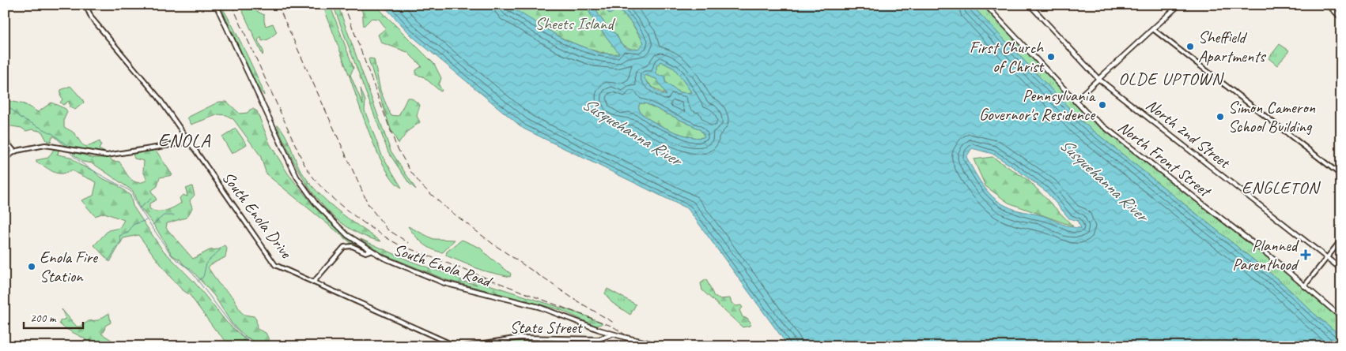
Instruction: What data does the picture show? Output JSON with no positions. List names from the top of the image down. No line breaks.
{"streets":{"main road":["North 2nd Street","North Front Street","South Enola Drive","South Enola Road","State Street"]},"crossings":[["South Enola Road","State Street"]],"districts":["OLDE UPTOWN","ENOLA","ENGLETON"],"water":["Susquehanna River"],"parks":["Sheets Island"],"places":{"other":["Sheffield Apartments","First Church of Christ","Pennsylvania Governor's Residence","Simon Cameron School Building","Enola Fire Station"],"health":["Planned Parenthood"]},"scale_bar":"200 m"}
